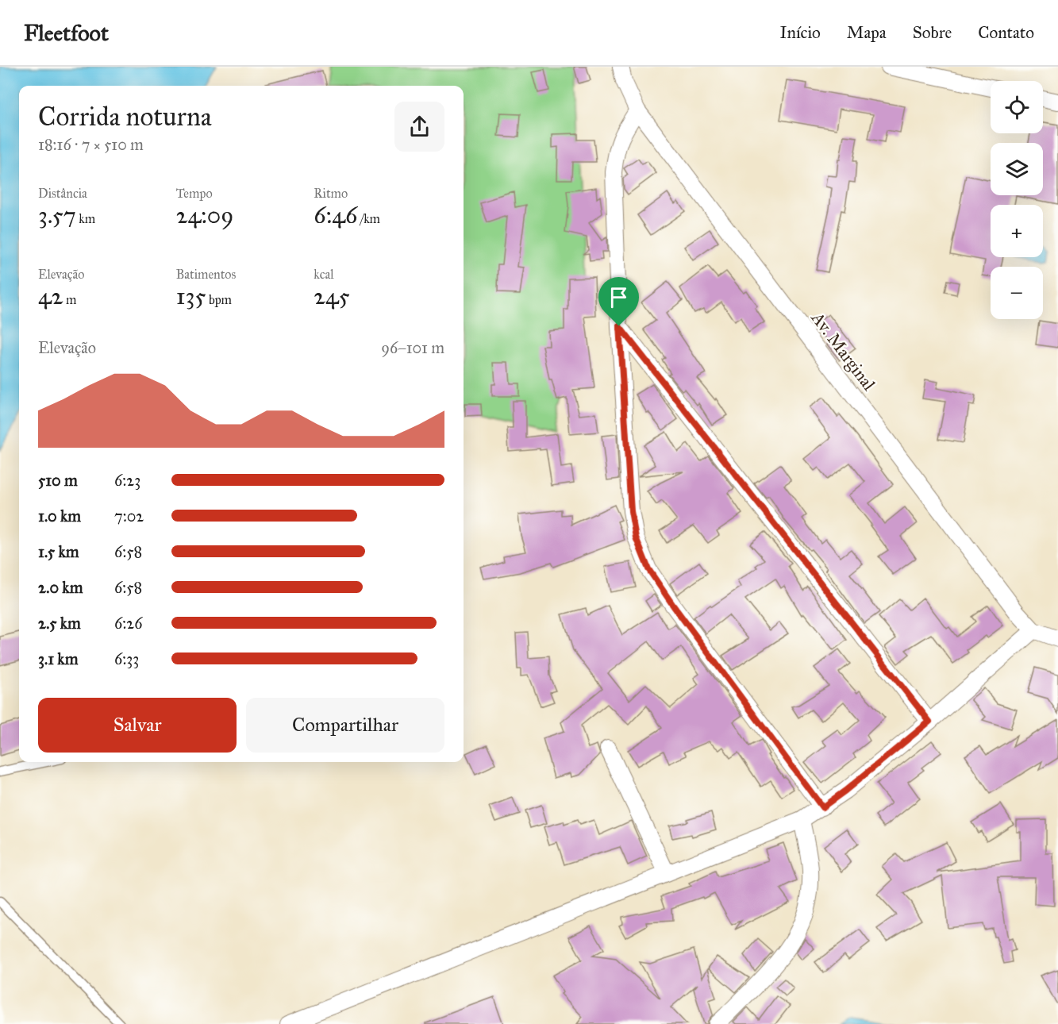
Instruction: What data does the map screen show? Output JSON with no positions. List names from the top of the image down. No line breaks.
{"streets":{"street":["Av. Marginal"]},"page":{"header":"Fleetfoot","nav":["Início","Mapa","Sobre","Contato"],"map_buttons":["+","−"],"heading":["Corrida noturna","18:16 · 7 × 510 m"],"stats":[["Distância","3.57 km"],["Tempo","24:09"],["Ritmo","6:46 /km"],["Elevação","42 m"],["Batimentos","135 bpm"],["kcal","245"]],"chart":["Elevação","96–101 m"],"list":[{"name":"510 m","note":"6:23"},{"name":"1.0 km","note":"7:02"},{"name":"1.5 km","note":"6:58"},{"name":"2.0 km","note":"6:58"},{"name":"2.5 km","note":"6:26"},{"name":"3.1 km","note":"6:33"}],"buttons":["Salvar","Compartilhar"]}}
